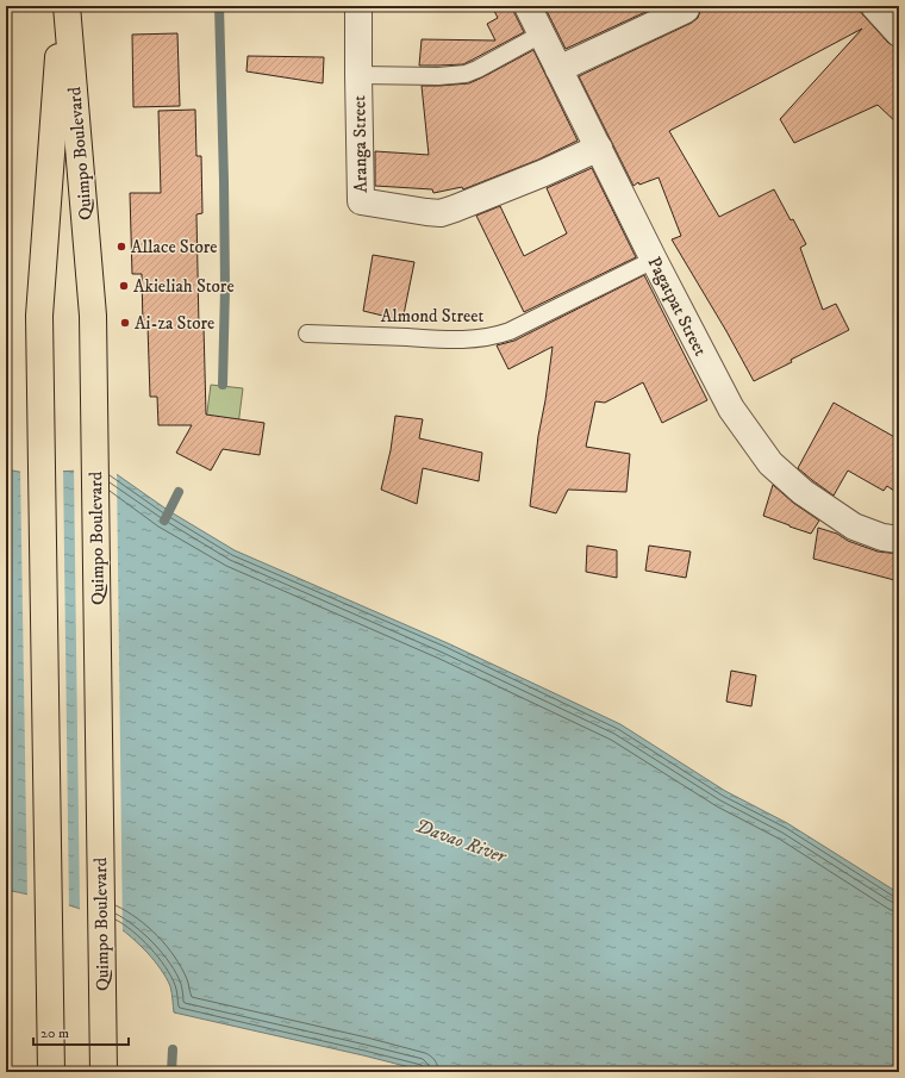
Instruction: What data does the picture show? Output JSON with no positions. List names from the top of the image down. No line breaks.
{"streets":{"main road":["Quimpo Boulevard"],"street":["Aranga Street","Pagatpat Street"],"lane":["Almond Street"]},"crossings":[["Aranga Street","Pagatpat Street"],["Pagatpat Street","Almond Street"]],"water":["Davao River"],"places":["Allace Store","Akieliah Store","Ai-za Store"],"scale_bar":"20 m"}
